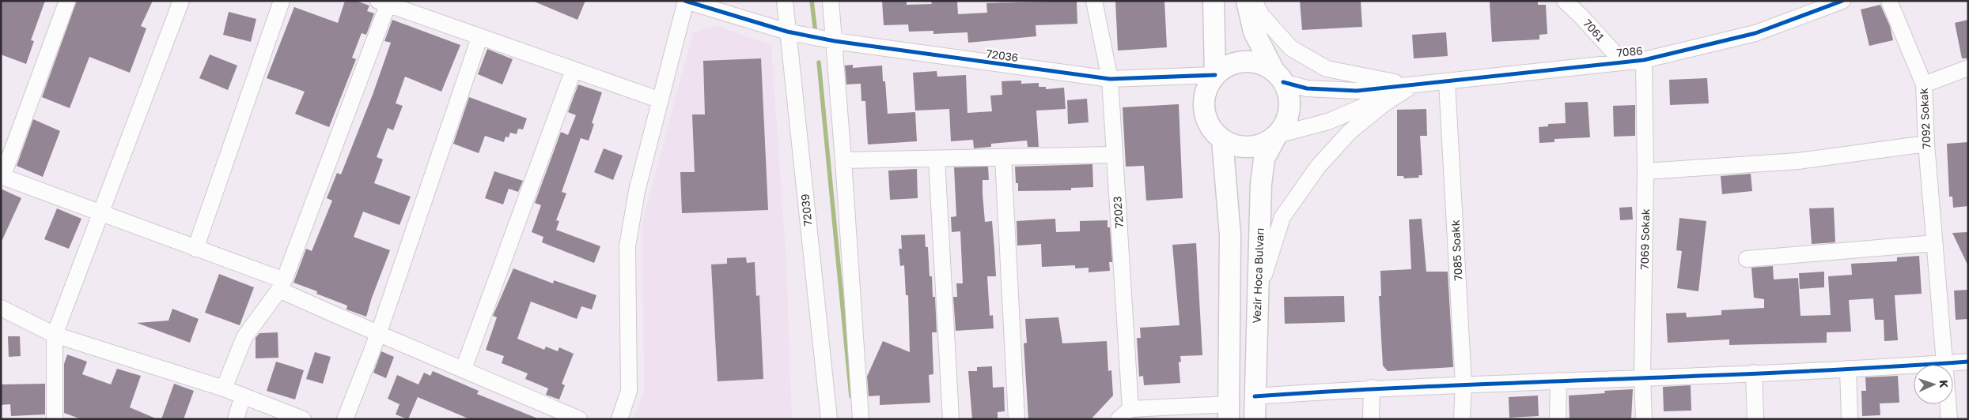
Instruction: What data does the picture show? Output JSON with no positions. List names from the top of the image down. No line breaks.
{"streets":{"main road":["Vezir Hoca Bulvarı"],"street":["7061","7086","72036","7092 Sokak","72039","72023","7069 Sokak","7085 Soakk"]},"crossings":[["7061","7086"],["7086","72036"],["7086","7069 Sokak"],["7086","7085 Soakk"],["7086","Vezir Hoca Bulvarı"],["72036","72039"],["72036","72023"],["72036","Vezir Hoca Bulvarı"]],"north":"right"}
